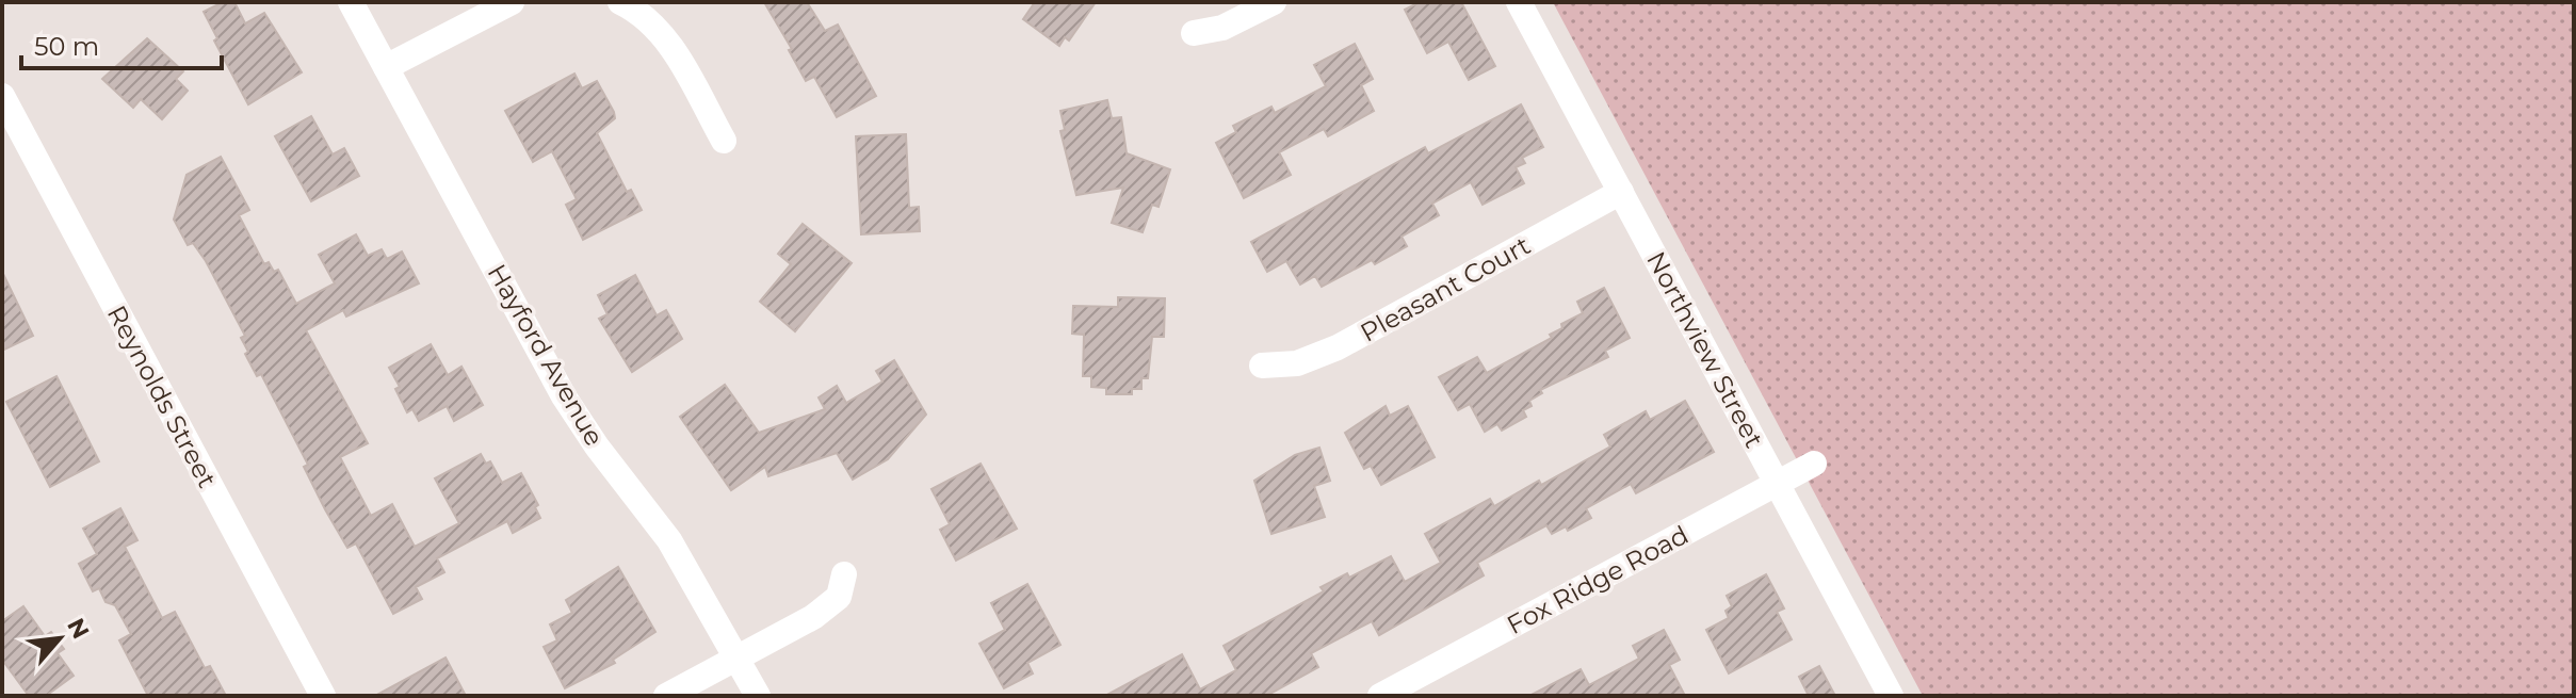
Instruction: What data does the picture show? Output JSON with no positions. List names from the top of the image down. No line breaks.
{"streets":{"street":["Pleasant Court","Northview Street","Hayford Avenue","Reynolds Street","Fox Ridge Road"]},"crossings":[["Pleasant Court","Northview Street"],["Northview Street","Fox Ridge Road"]],"scale_bar":"50 m","north":"top right"}
